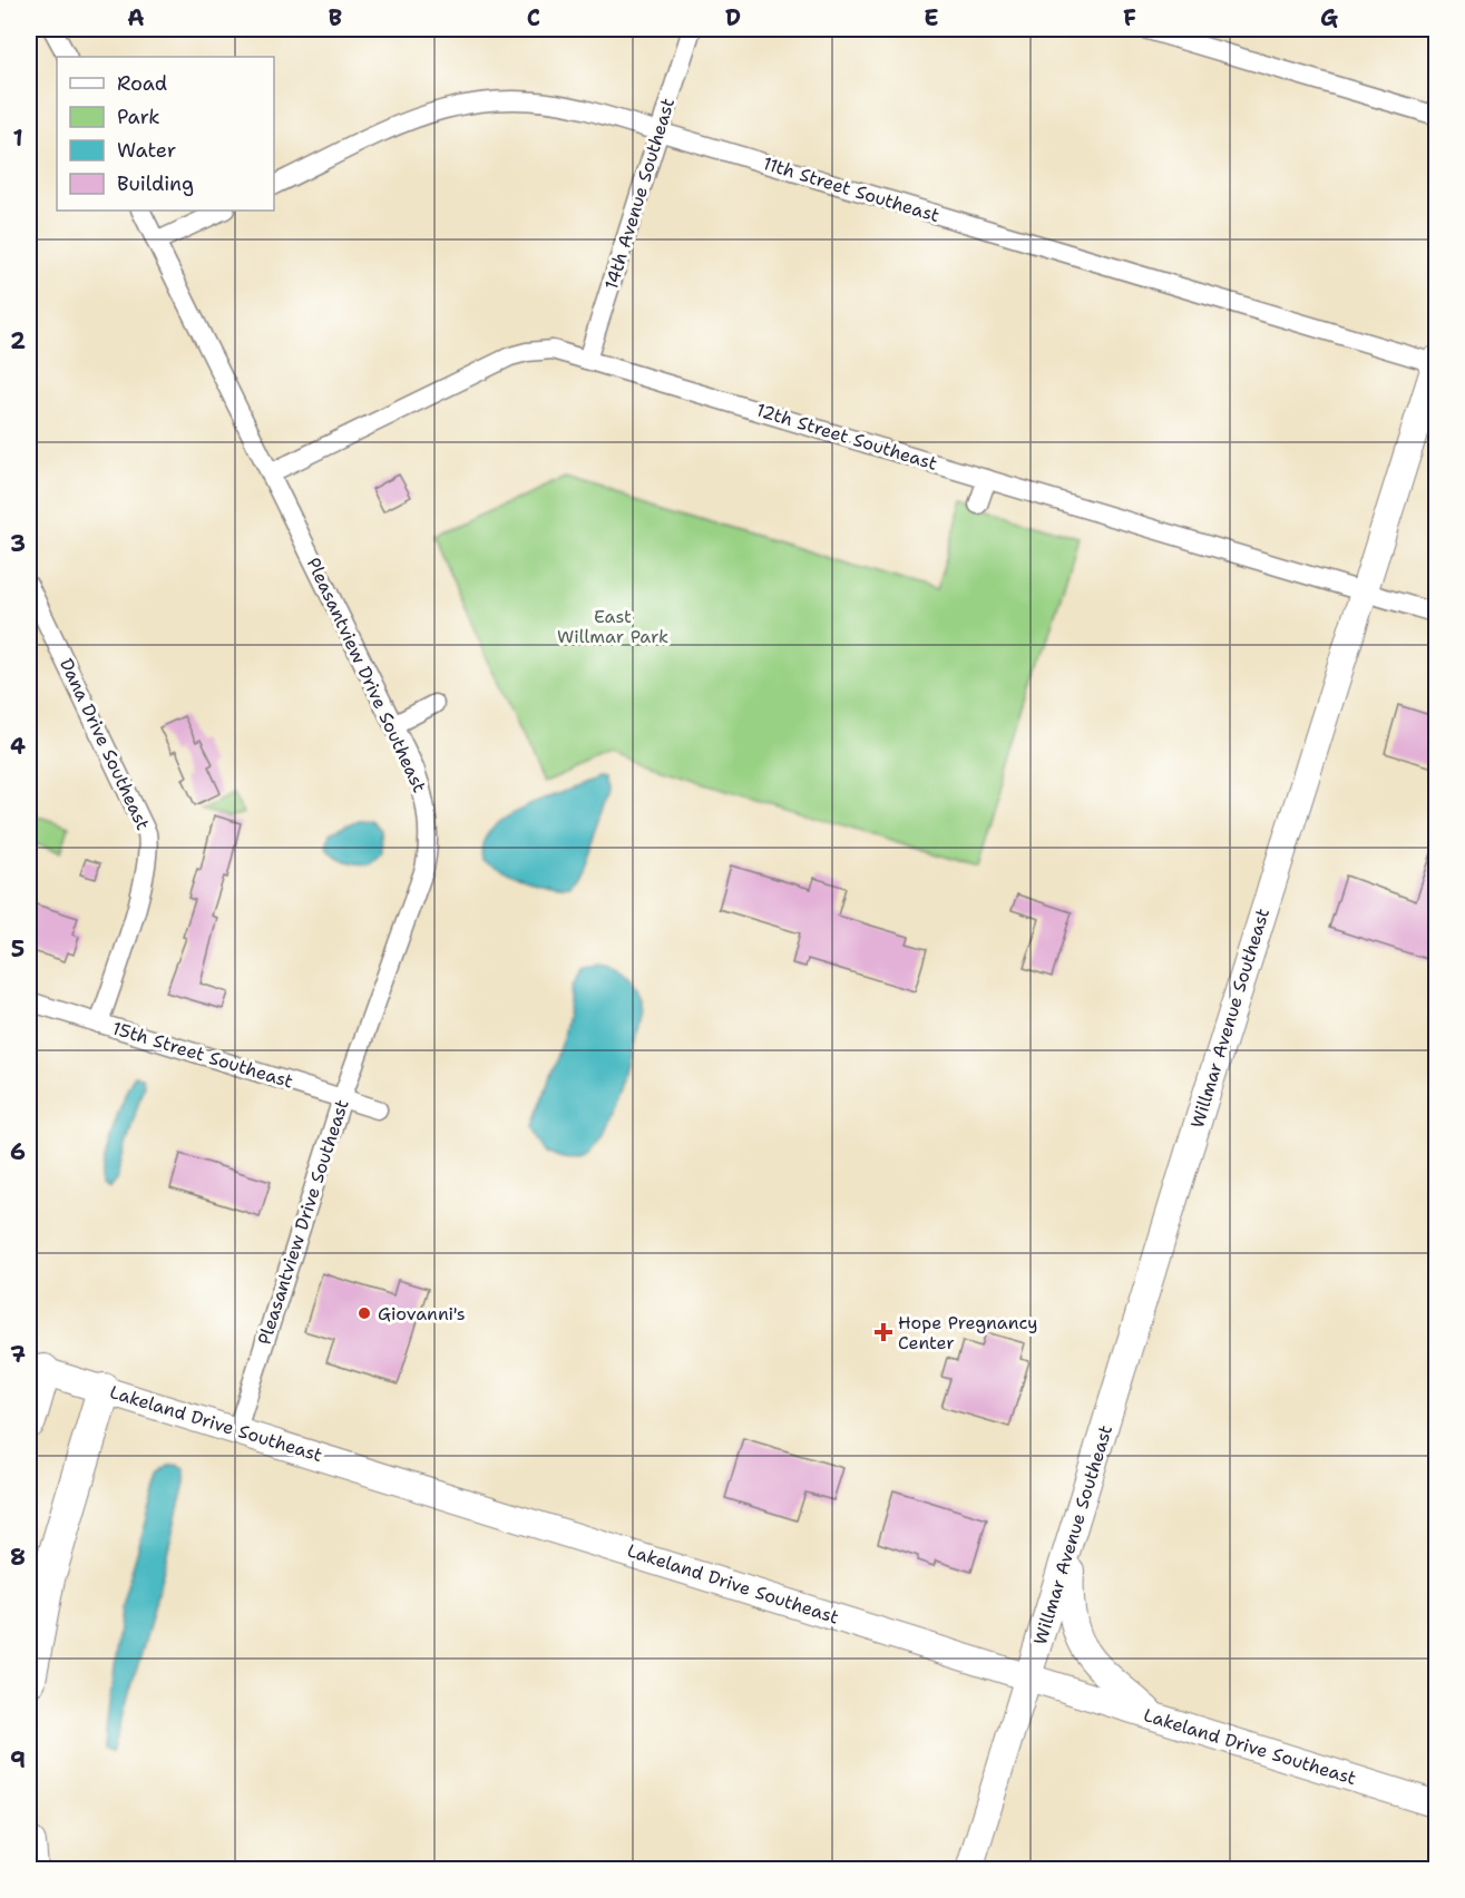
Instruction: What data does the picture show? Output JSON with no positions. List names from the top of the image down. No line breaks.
{"streets":{"main road":["Willmar Avenue Southeast","Lakeland Drive Southeast"],"street":["11th Street Southeast","14th Avenue Southeast","12th Street Southeast","Pleasantview Drive Southeast","Dana Drive Southeast","15th Street Southeast"]},"crossings":[["11th Street Southeast","14th Avenue Southeast"],["11th Street Southeast","Willmar Avenue Southeast"],["14th Avenue Southeast","12th Street Southeast"],["12th Street Southeast","Pleasantview Drive Southeast"],["12th Street Southeast","Willmar Avenue Southeast"],["Pleasantview Drive Southeast","15th Street Southeast"],["Pleasantview Drive Southeast","Lakeland Drive Southeast"],["Dana Drive Southeast","15th Street Southeast"],["Willmar Avenue Southeast","Lakeland Drive Southeast"]],"parks":["East Willmar Park"],"places":{"other":["Giovanni's"],"health":["Hope Pregnancy Center"]},"legend":["Road","Park","Water","Building"],"grid":{"columns":["A","B","C","D","E","F","G"],"rows":["1","2","3","4","5","6","7","8","9"]}}
